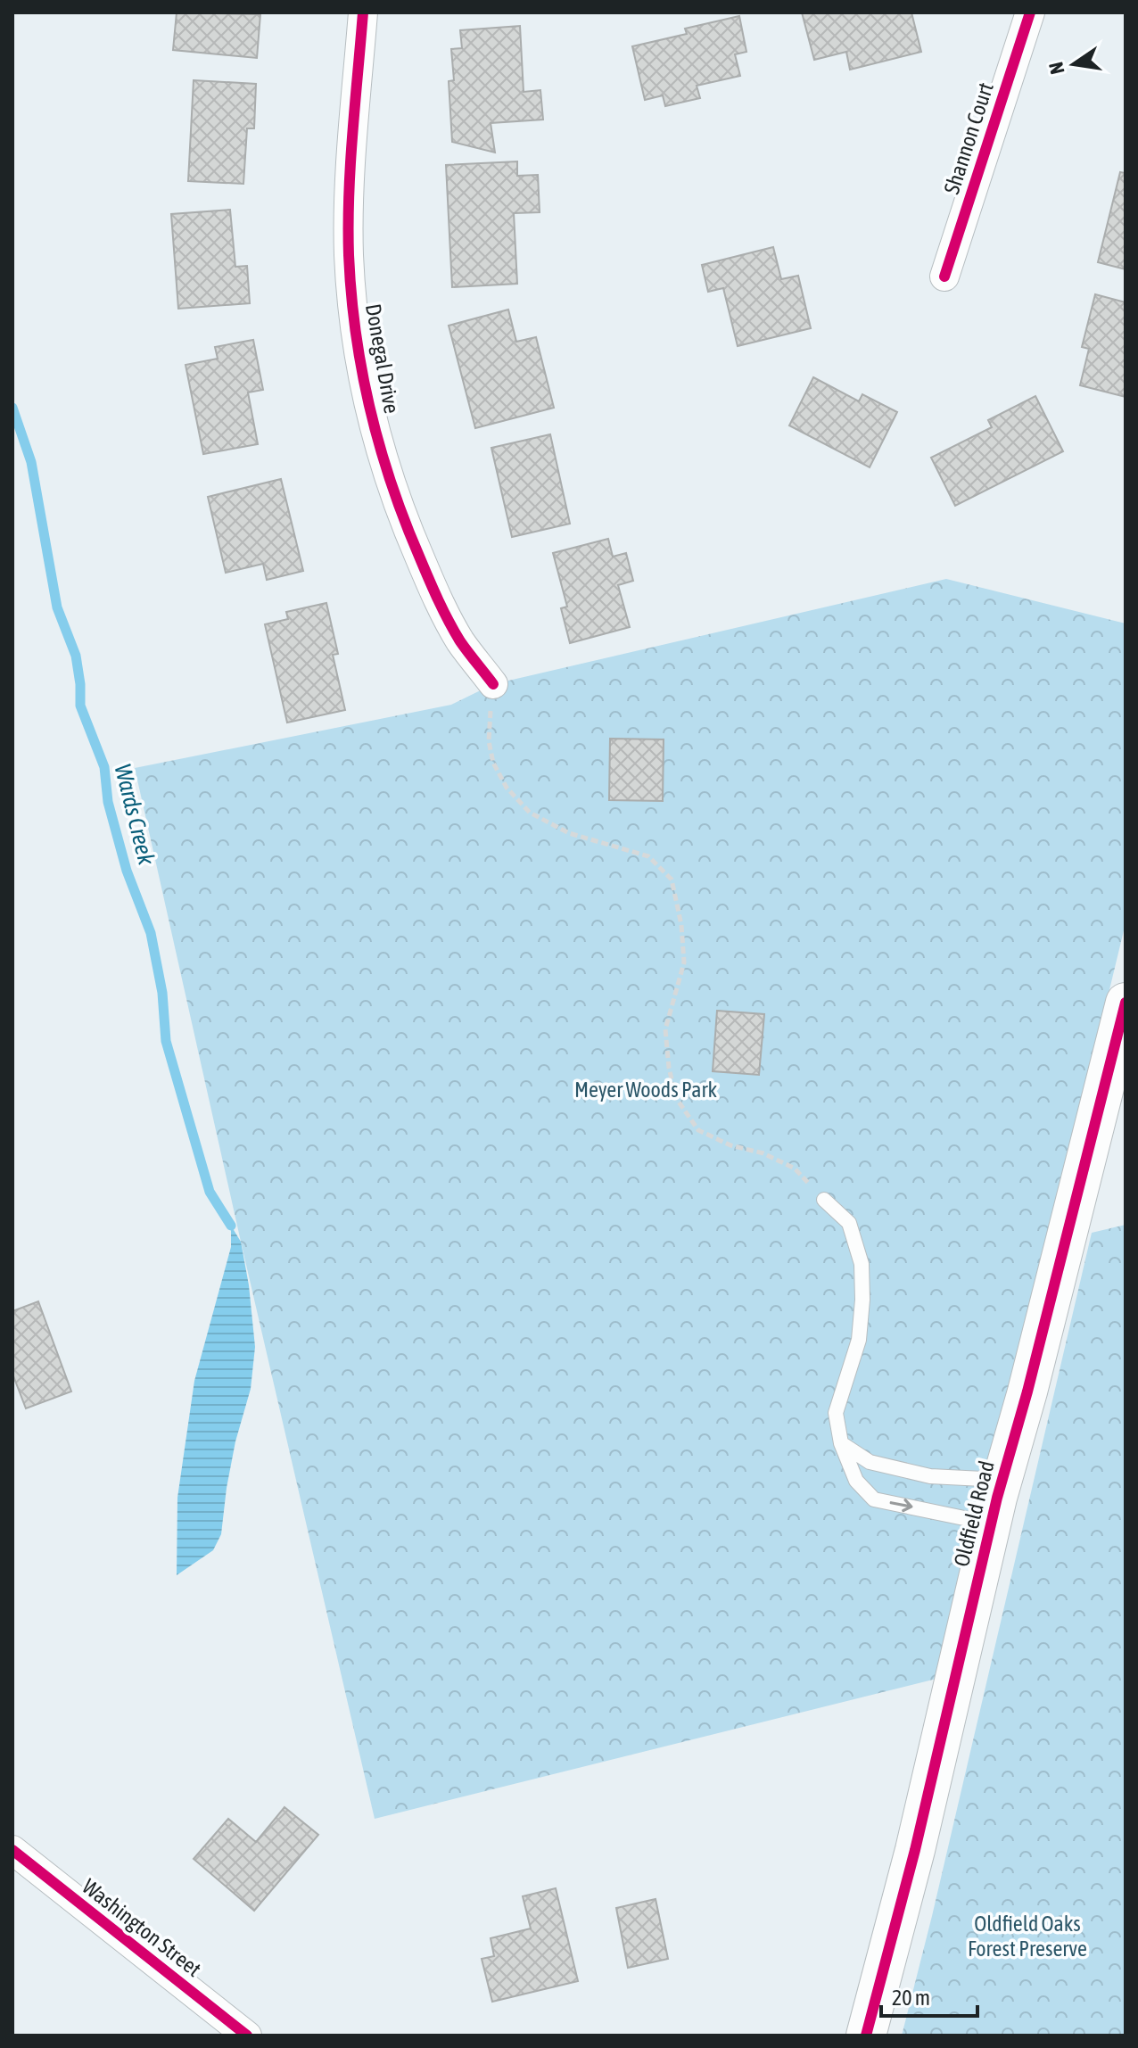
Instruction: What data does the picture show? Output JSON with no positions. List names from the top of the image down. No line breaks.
{"streets":{"street":["Shannon Court","Donegal Drive","Oldfield Road","Washington Street"]},"water":["Wards Creek"],"parks":["Meyer Woods Park","Oldfield Oaks Forest Preserve"],"scale_bar":"20 m","north":"left"}
